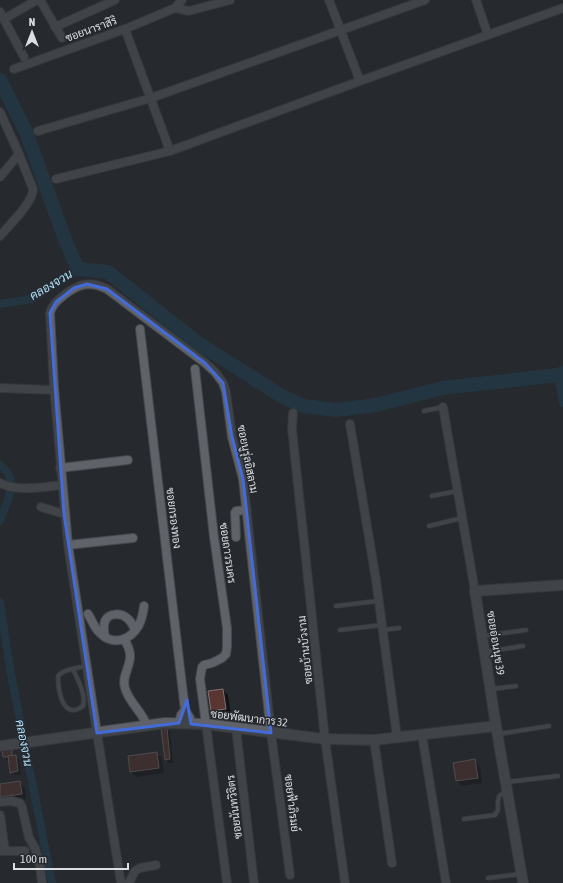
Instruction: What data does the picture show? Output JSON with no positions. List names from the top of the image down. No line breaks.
{"streets":{"street":["ซอยนาราสิริ","ซอยนูรุ่ลอิสลาม","ซอยกรองทอง","ซอยถาวรนคร","ซอยอ่อนนุช 39","ซอยบ้านบัวงาม","ซอยพัฒนาการ 32","ซอยฟ้าภิรมย์","ซอยนันทวิจิตร"]},"crossings":[["ซอยนูรุ่ลอิสลาม","ซอยพัฒนาการ 32"],["ซอยนูรุ่ลอิสลาม","ซอยฟ้าภิรมย์"],["ซอยกรองทอง","ซอยพัฒนาการ 32"],["ซอยถาวรนคร","ซอยพัฒนาการ 32"],["ซอยอ่อนนุช 39","ซอยพัฒนาการ 32"],["ซอยบ้านบัวงาม","ซอยพัฒนาการ 32"],["ซอยพัฒนาการ 32","ซอยฟ้าภิรมย์"],["ซอยพัฒนาการ 32","ซอยนันทวิจิตร"]],"water":["คลองจวน"],"scale_bar":"100 m","north":"top"}
